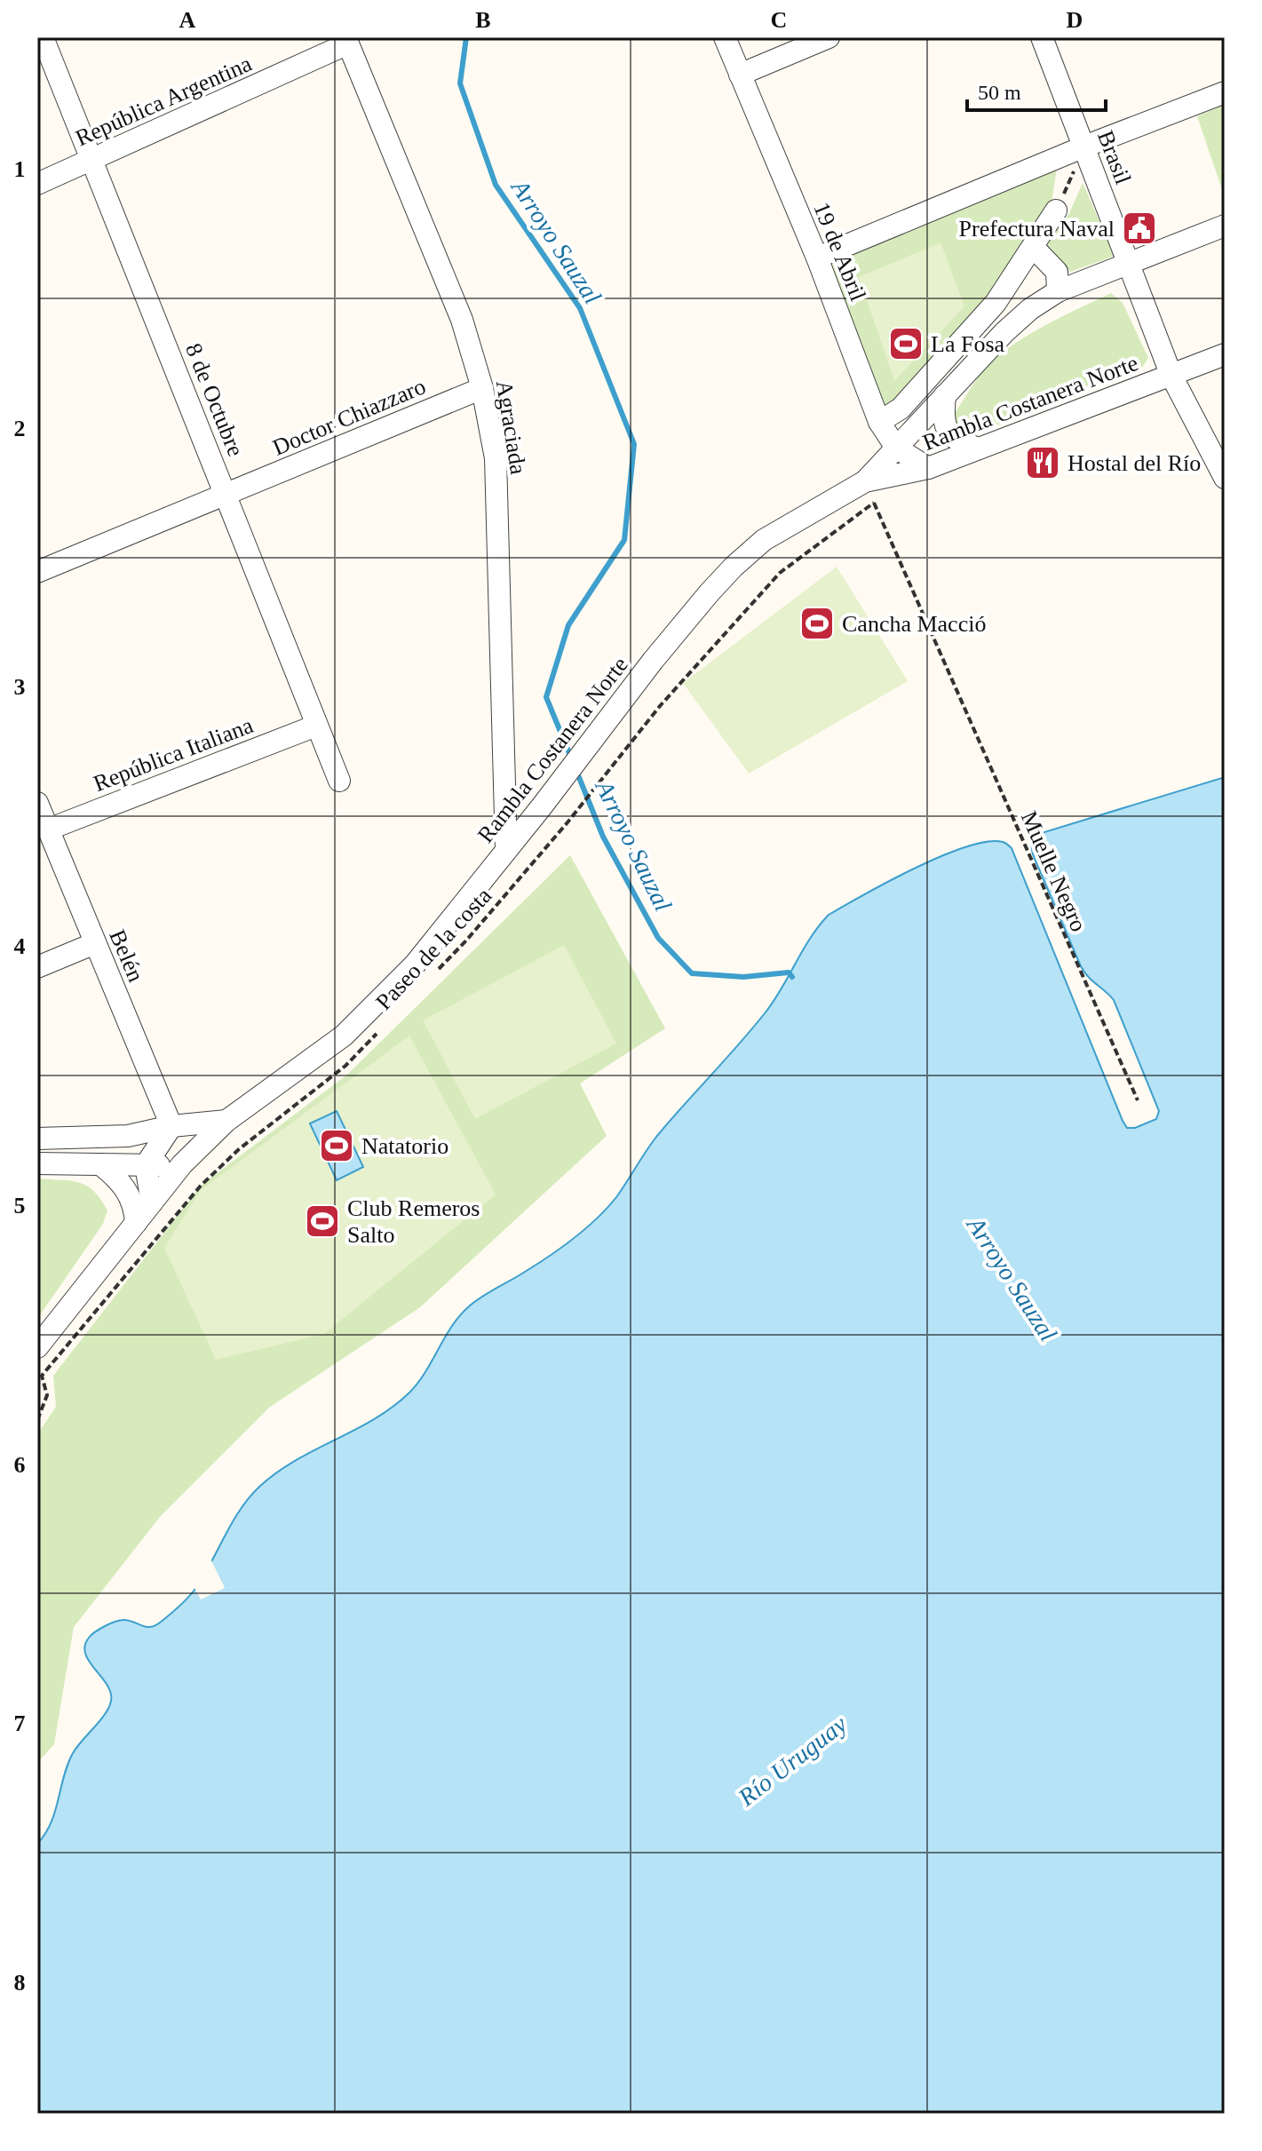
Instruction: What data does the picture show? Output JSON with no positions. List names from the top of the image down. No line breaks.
{"streets":{"street":["República Argentina","Brasil","19 de Abril","8 de Octubre","Rambla Costanera Norte","Doctor Chiazzaro","Agraciada","República Italiana","Belén"],"path":["Muelle Negro","Paseo de la costa"]},"crossings":[["República Argentina","8 de Octubre"],["República Argentina","Agraciada"],["Brasil","Rambla Costanera Norte"],["19 de Abril","Rambla Costanera Norte"],["8 de Octubre","Doctor Chiazzaro"],["8 de Octubre","República Italiana"],["Rambla Costanera Norte","Agraciada"],["Rambla Costanera Norte","Muelle Negro"],["Doctor Chiazzaro","Agraciada"],["República Italiana","Belén"],["Muelle Negro","Paseo de la costa"]],"water":["Arroyo Sauzal","Río Uruguay"],"places":{"public building":["Prefectura Naval"],"sports":["La Fosa","Cancha Macció","Natatorio","Club Remeros Salto"],"restaurant":["Hostal del Río"]},"scale_bar":"50 m","grid":{"columns":["A","B","C","D"],"rows":["1","2","3","4","5","6","7","8"]}}
